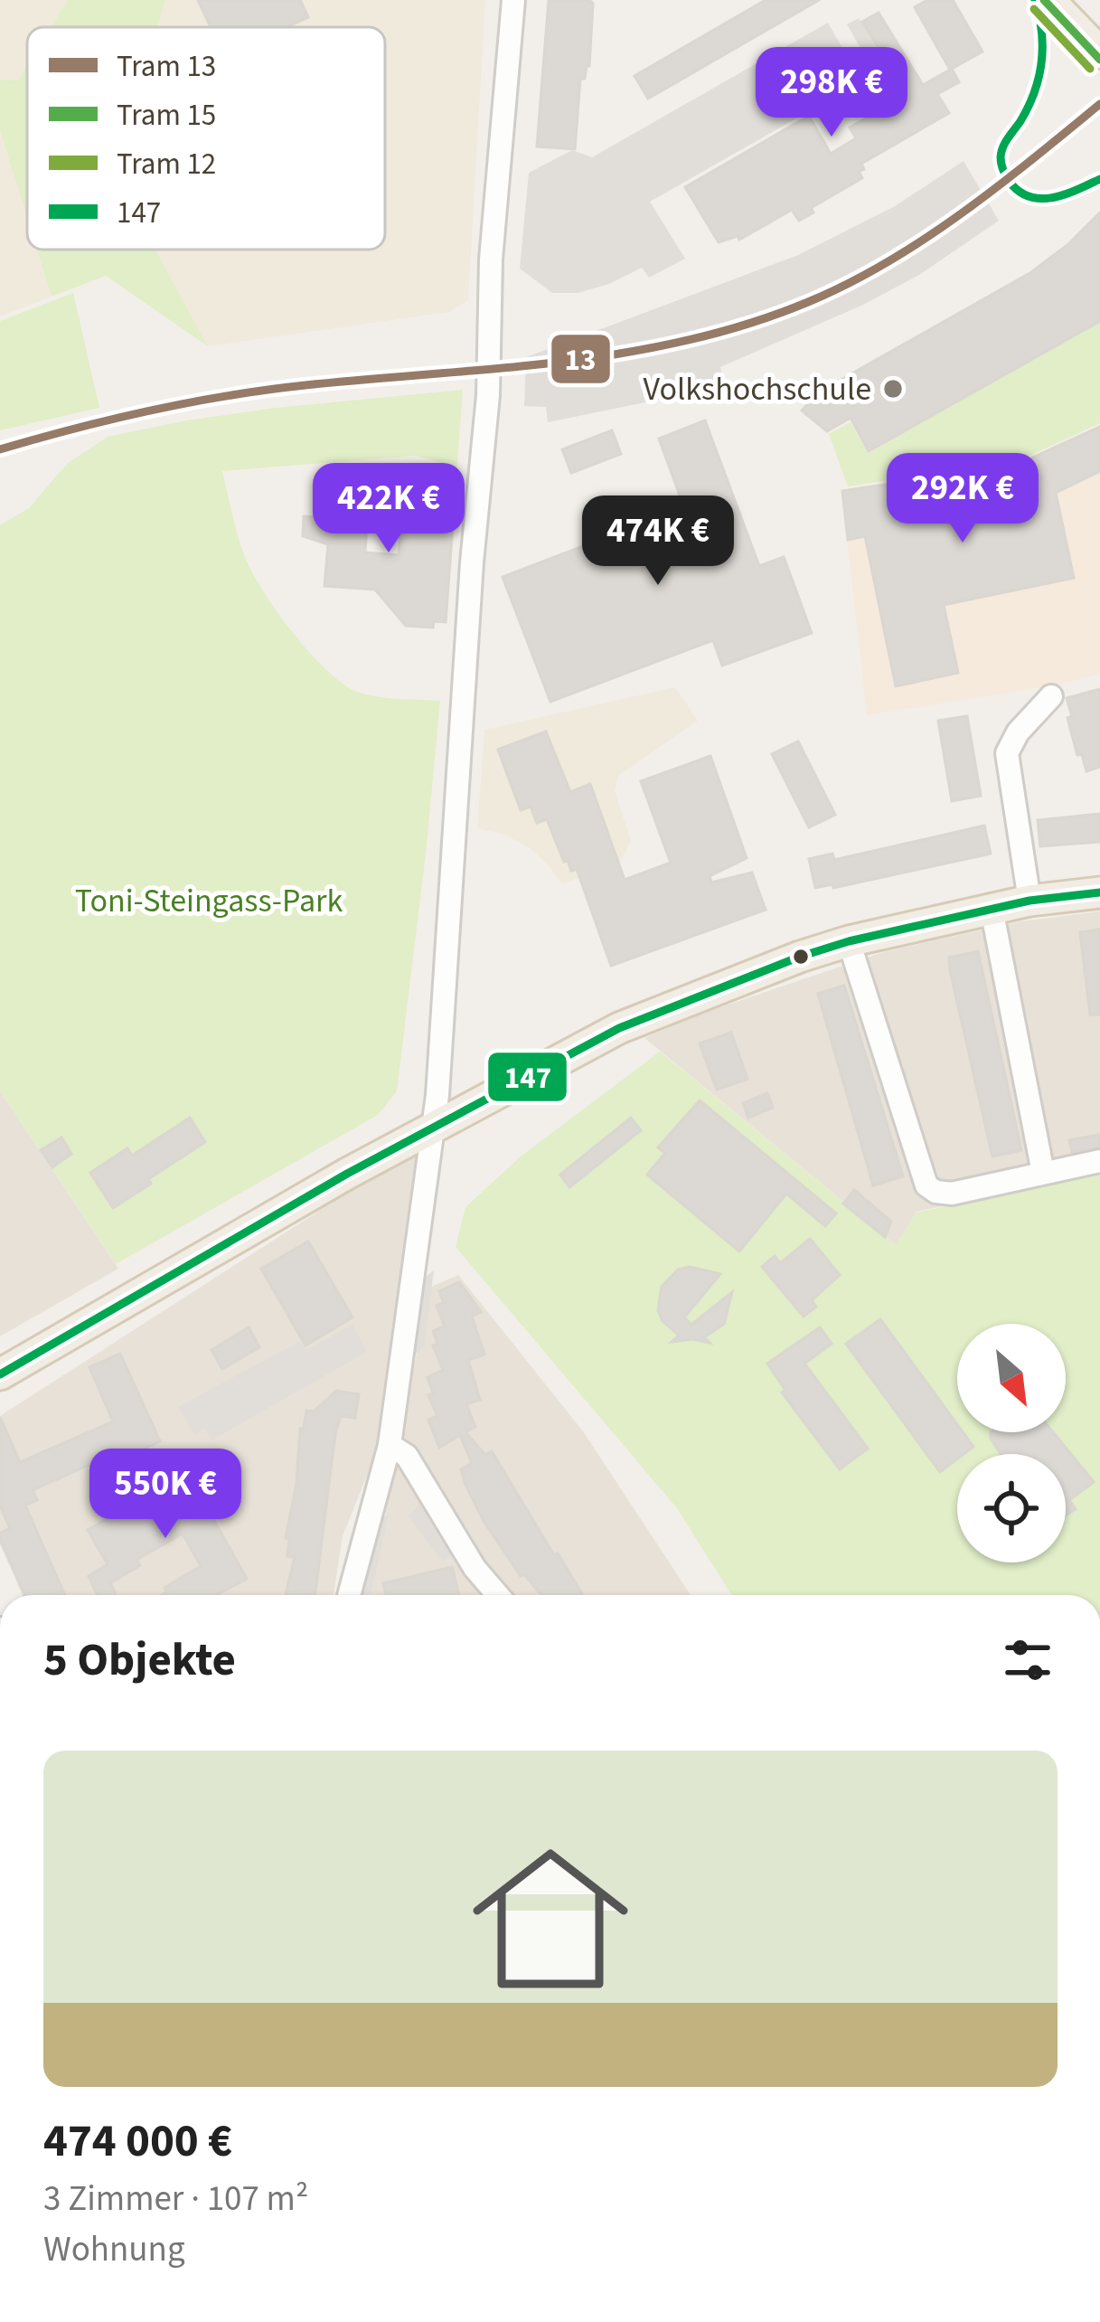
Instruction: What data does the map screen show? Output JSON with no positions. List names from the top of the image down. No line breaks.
{"parks":["Toni-Steingass-Park"],"places":["Volkshochschule"],"lines":["tram line 15","transit line 147","tram line 12","tram line 13"],"legend":["Tram 13","Tram 15","Tram 12","147"],"north":"bottom right","page":{"price":["298K €","292K €","422K €","474K €","550K €"],"heading":"5 Objekte","list":[{"name":"474 000 €","note":"3 Zimmer · 107 m² · Wohnung"}]}}
